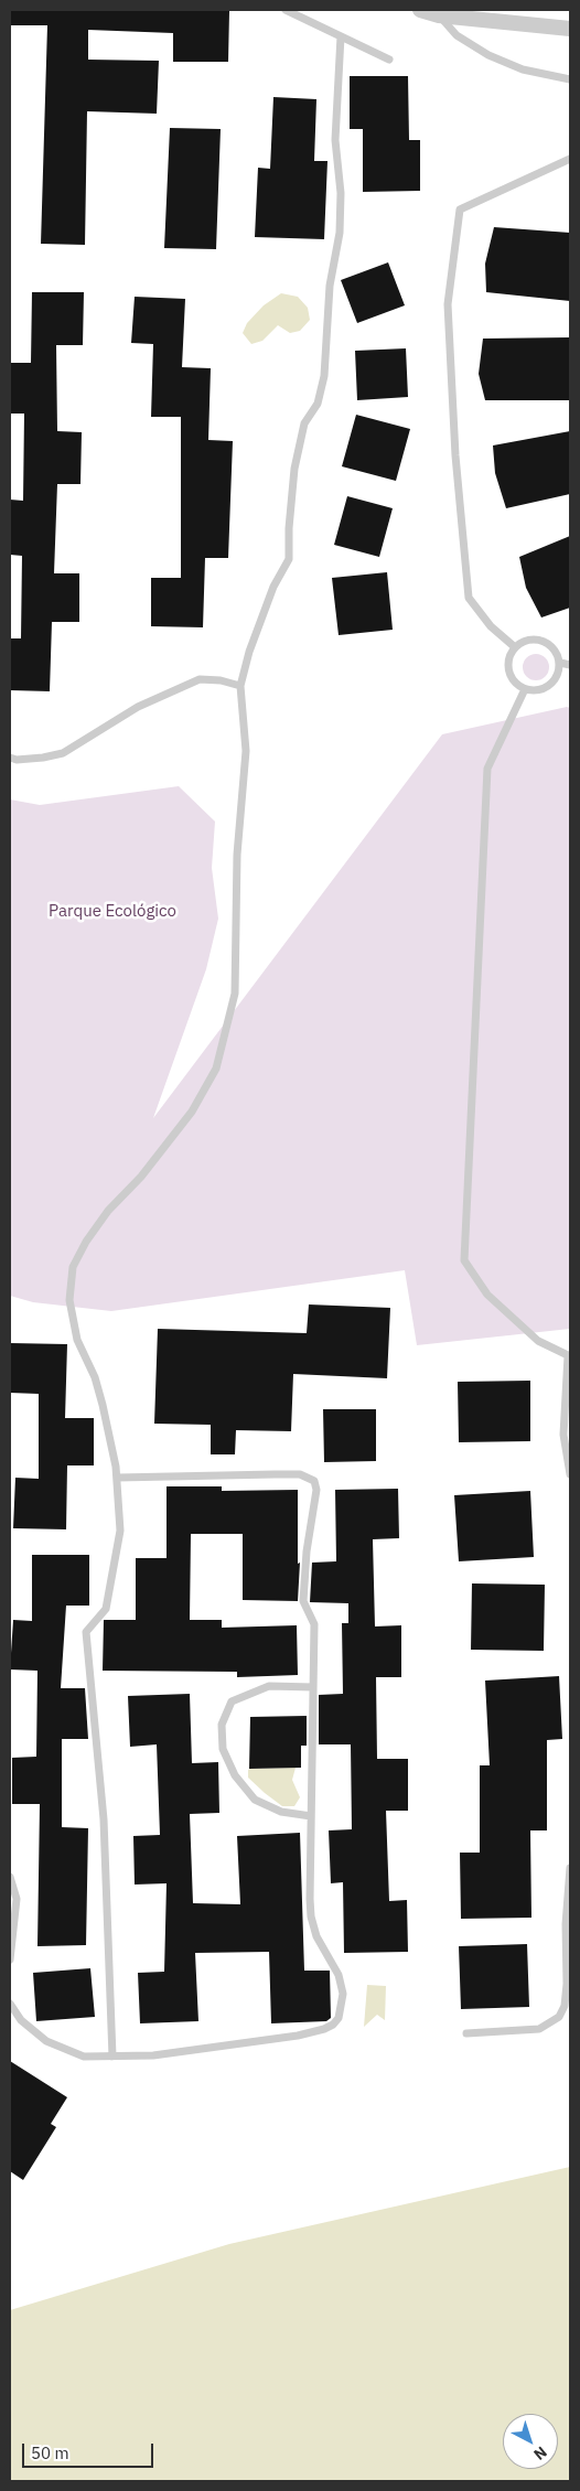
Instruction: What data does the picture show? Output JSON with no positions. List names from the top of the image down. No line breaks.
{"parks":["Parque Ecológico"],"scale_bar":"50 m","north":"bottom right"}
